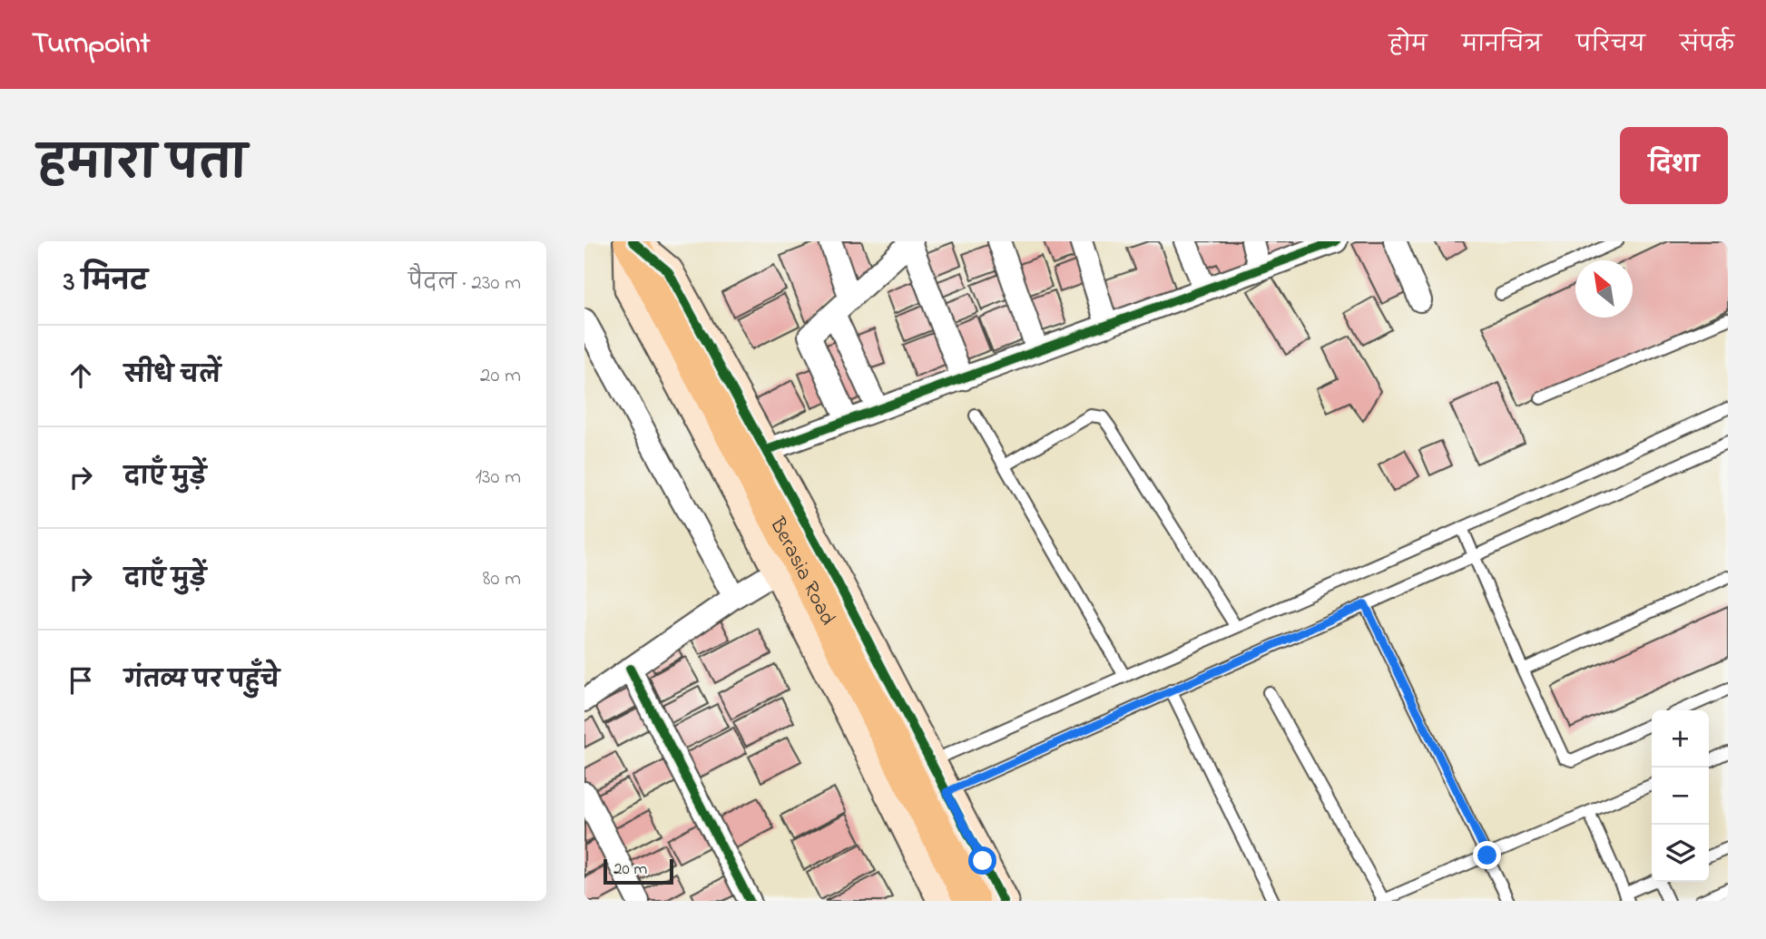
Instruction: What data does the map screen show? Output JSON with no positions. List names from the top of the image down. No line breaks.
{"streets":{"main road":["Berasia Road"]},"scale_bar":"20 m","north":"top left","page":{"header":"Turnpoint","nav":["होम","मानचित्र","परिचय","संपर्क"],"title":"हमारा पता","buttons":"दिशा","heading":["3 मिनट","पैदल · 230 m"],"list":[["सीधे चलें","20 m"],["दाएँ मुड़ें","130 m"],["दाएँ मुड़ें","80 m"],"गंतव्य पर पहुँचे"],"map_buttons":["+","−"],"scale":"20 m"}}
